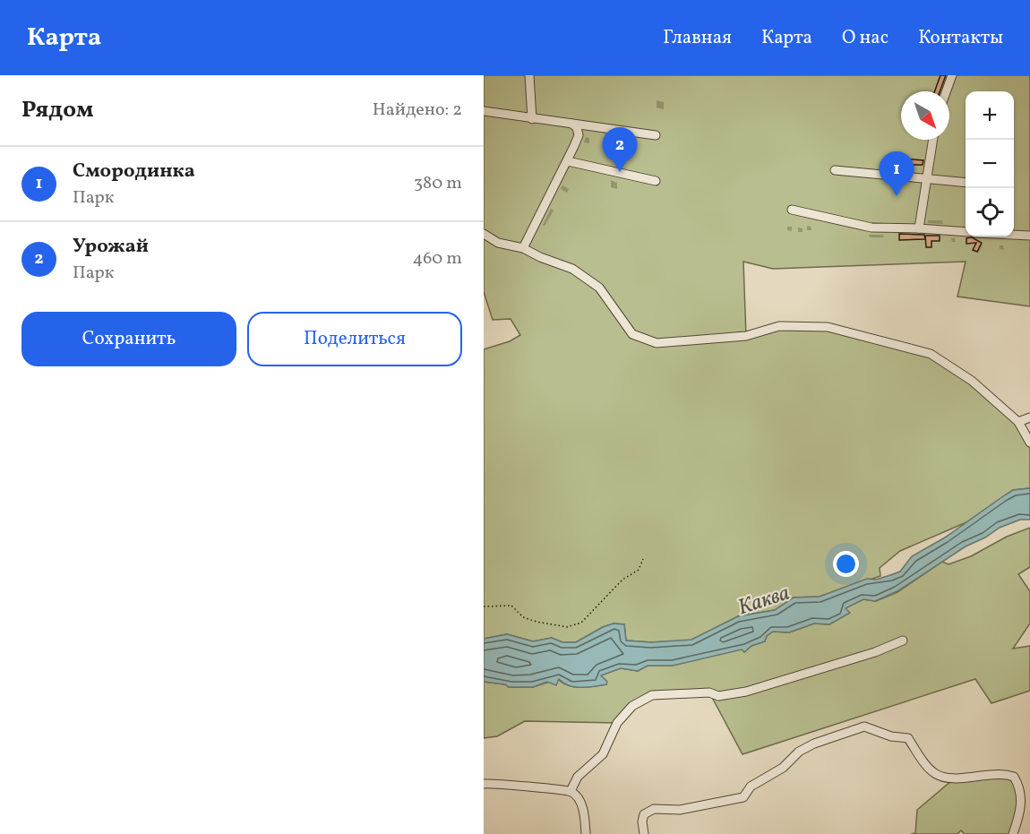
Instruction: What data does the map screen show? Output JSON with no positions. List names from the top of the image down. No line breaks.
{"water":["Каква"],"north":"bottom right","page":{"header":"Карта","nav":["Главная","Карта","О нас","Контакты"],"heading":["Рядом","Найдено: 2"],"map_buttons":["+","−"],"pins":["2","1"],"list":[{"mark":"1","name":"Смородинка","note":"Парк","value":"380 m"},{"mark":"2","name":"Урожай","note":"Парк","value":"460 m"}],"buttons":["Сохранить","Поделиться"]}}
